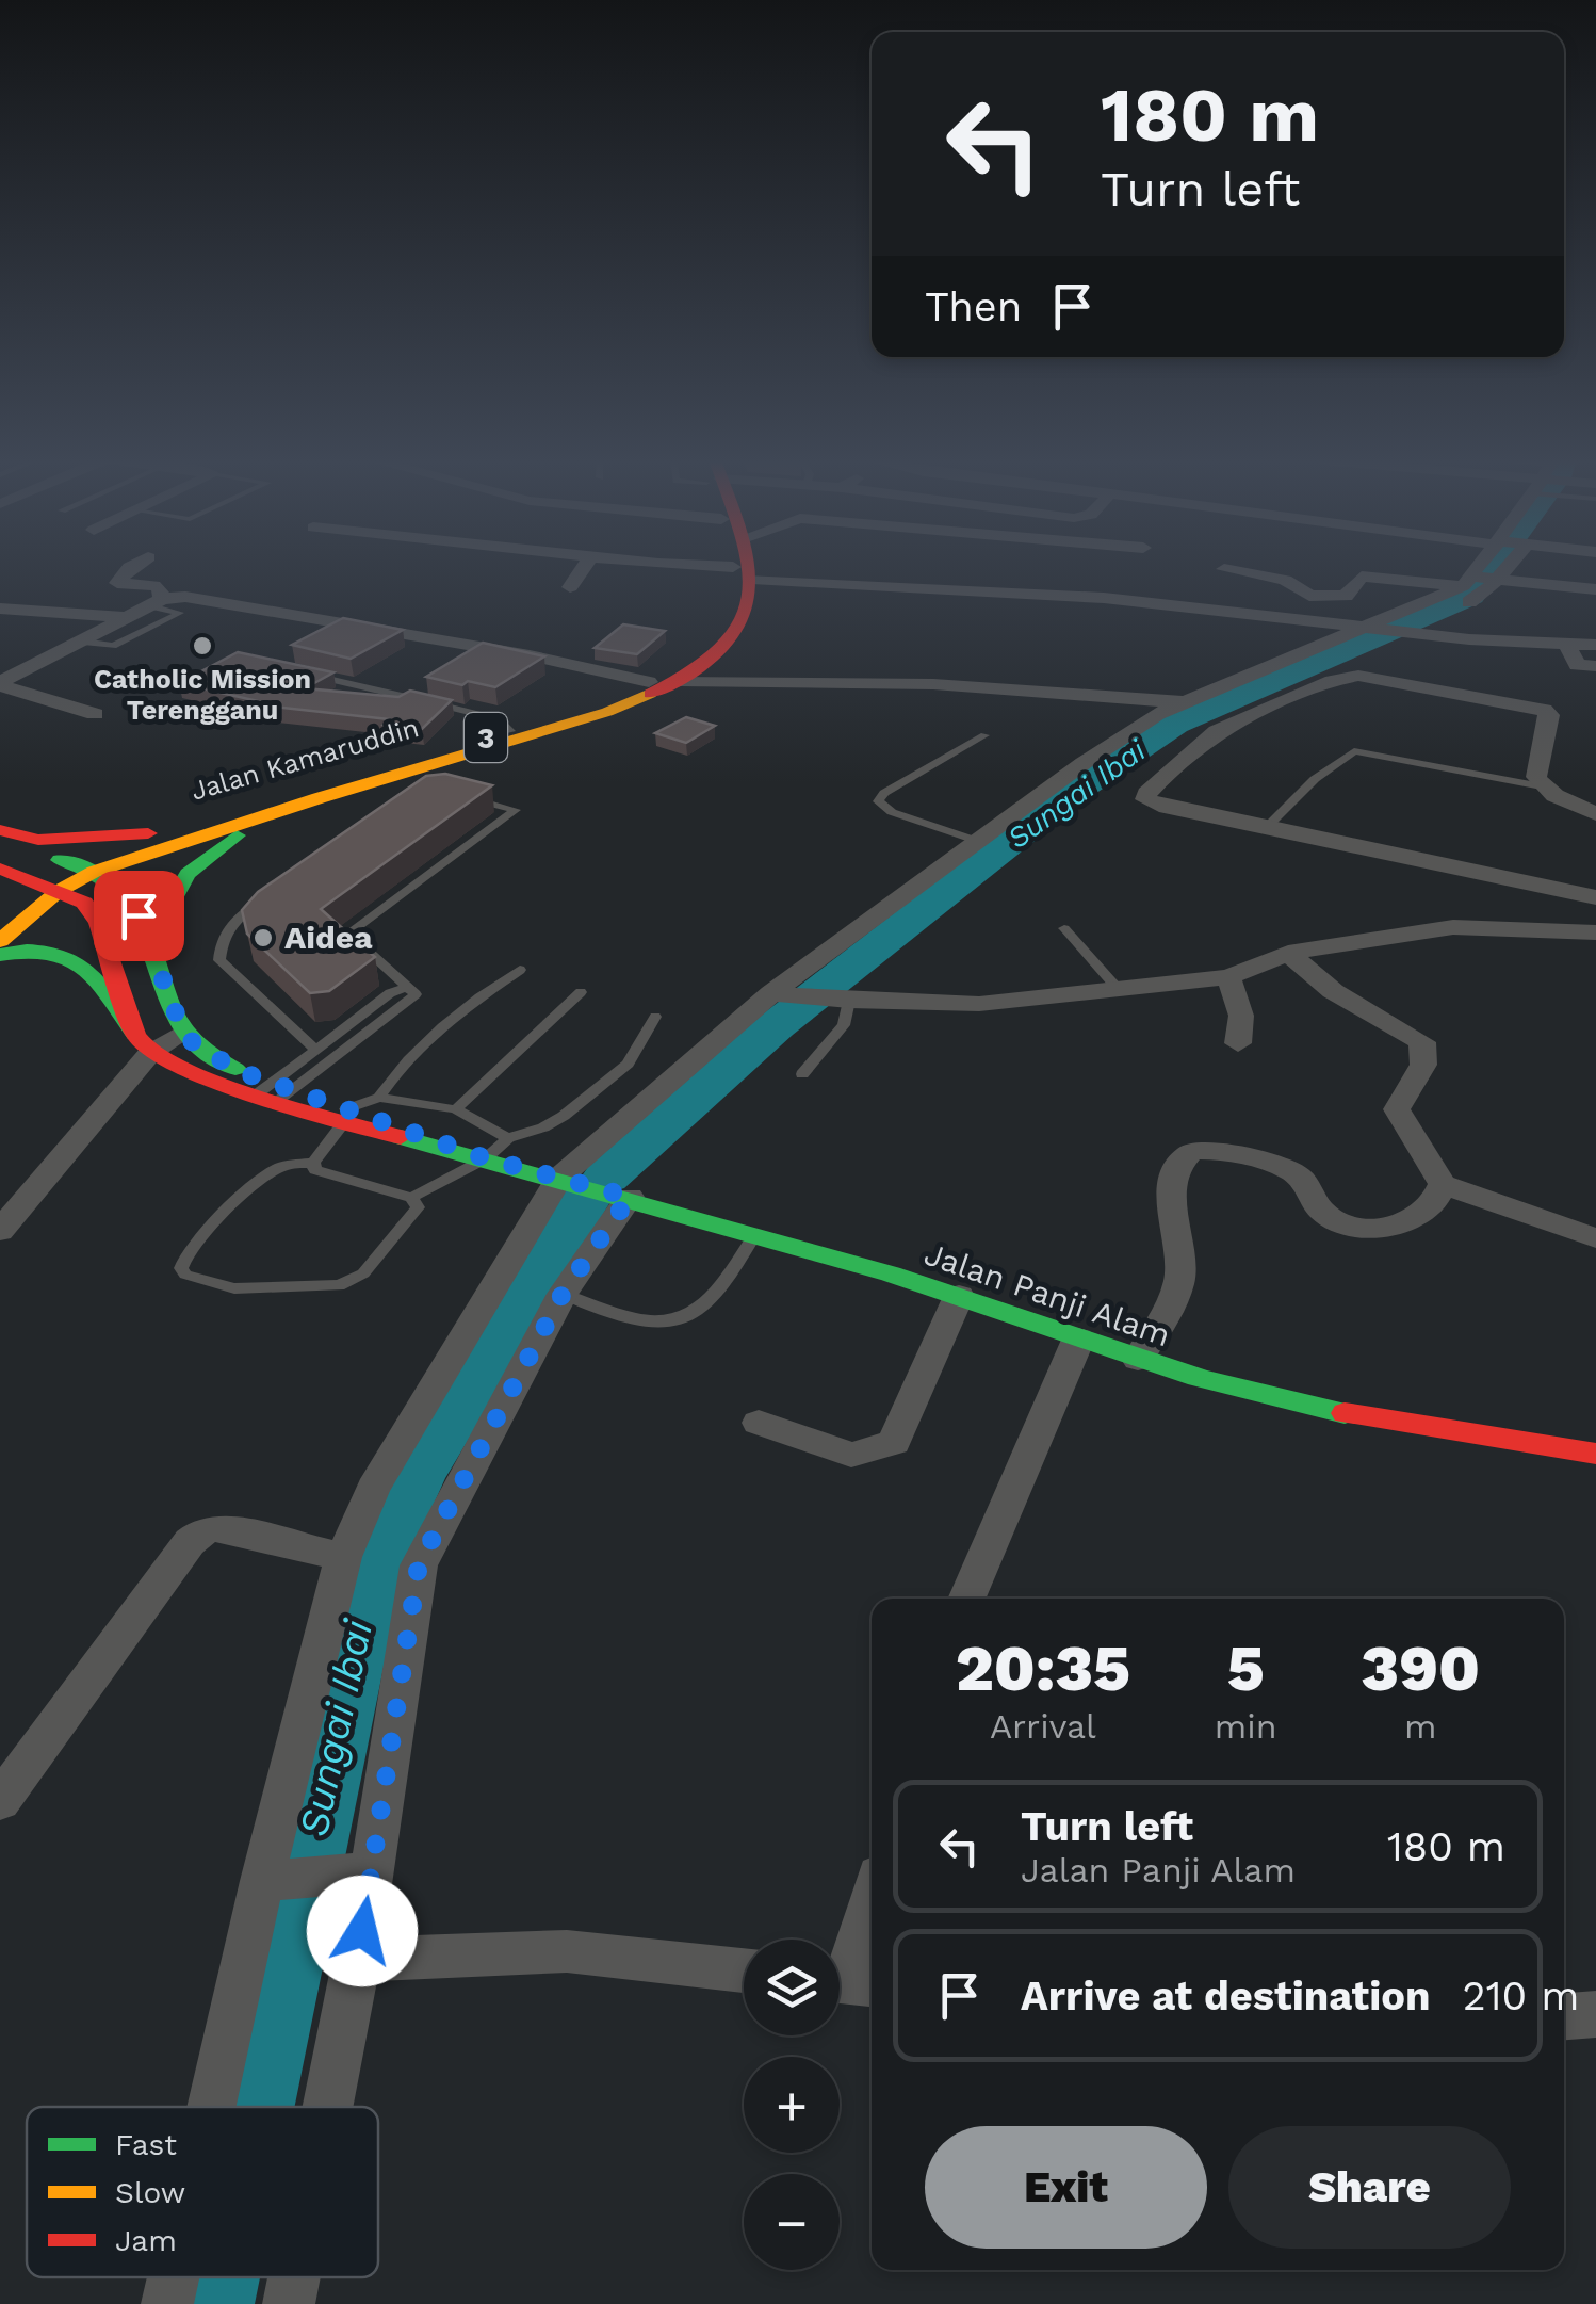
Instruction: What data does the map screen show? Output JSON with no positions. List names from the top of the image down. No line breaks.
{"streets":{"main road":["3","Jalan Kamaruddin","Jalan Panji Alam"]},"crossings":[["3","Jalan Kamaruddin"]],"water":["Sungai Ibai"],"places":["Catholic Mission Terengganu","Aidea"],"legend":["Fast","Slow","Jam"],"page":{"turn":["180 m","Turn left"],"then":"Then","eta":["20:35","Arrival","5","min","390","m"],"list":[{"name":"Turn left","note":"Jalan Panji Alam","value":"180 m"},{"name":"Arrive at destination","value":"210 m"}],"map_buttons":["+","−"],"buttons":["Exit","Share"]}}
